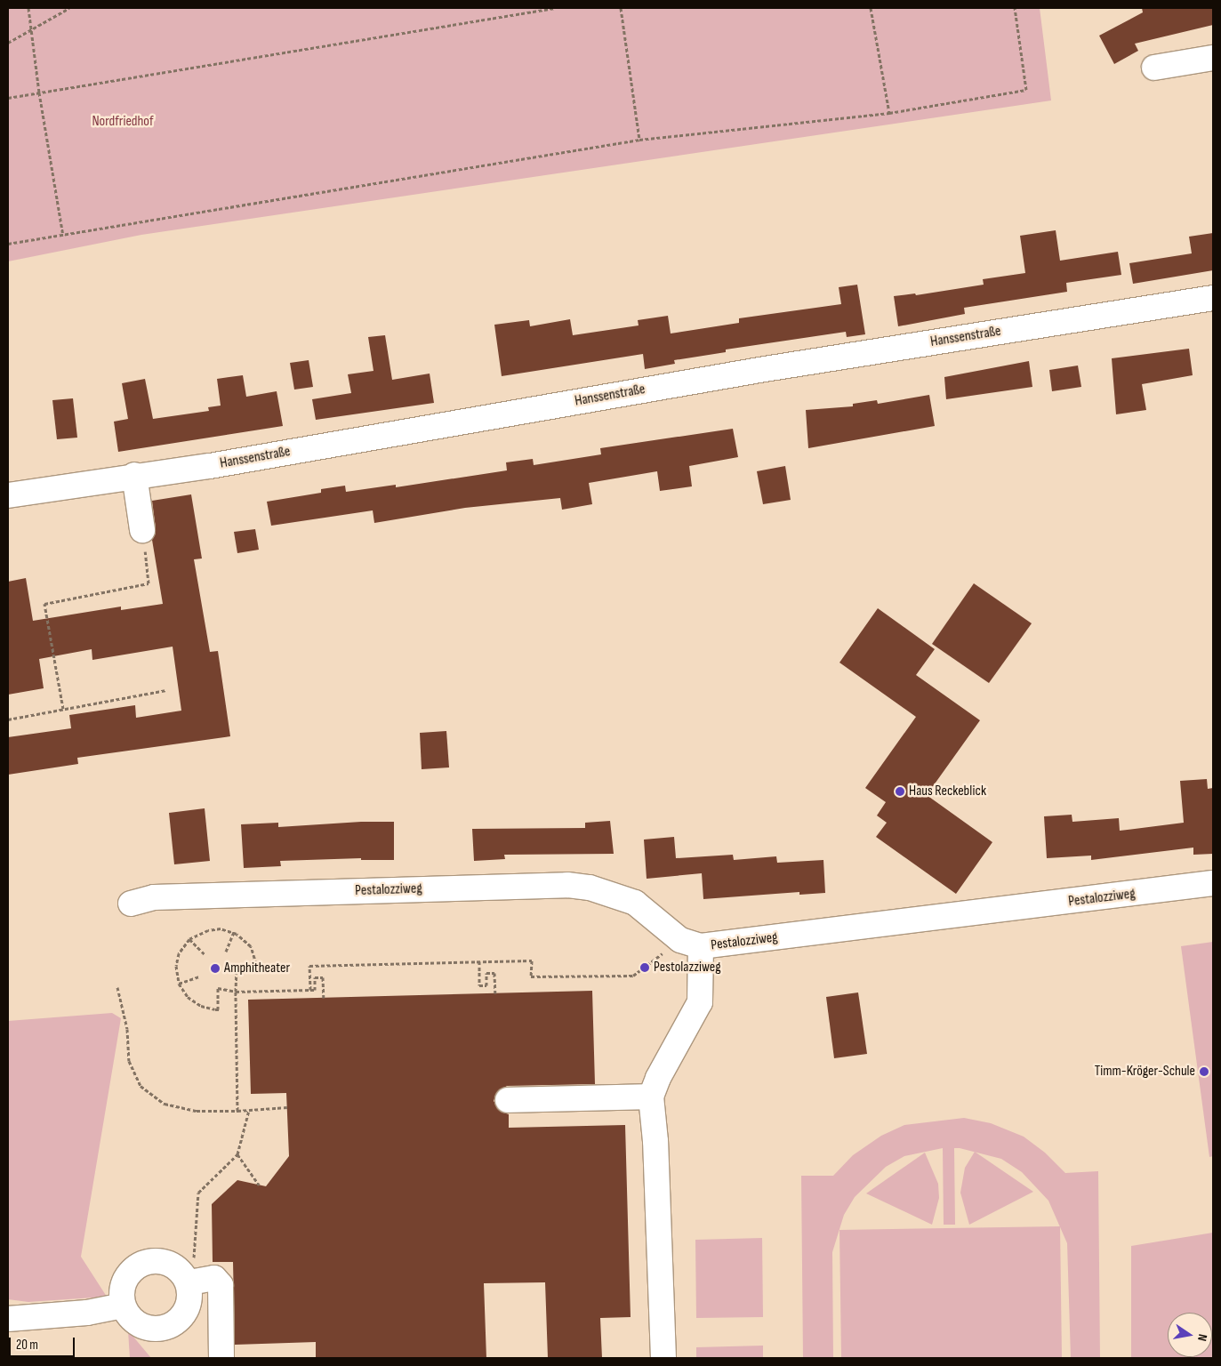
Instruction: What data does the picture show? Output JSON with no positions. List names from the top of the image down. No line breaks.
{"streets":{"street":["Hanssenstraße","Pestalozziweg"]},"parks":["Nordfriedhof"],"places":["Haus Reckeblick","Pestolazziweg","Amphitheater","Timm-Kröger-Schule"],"scale_bar":"20 m","north":"right"}
